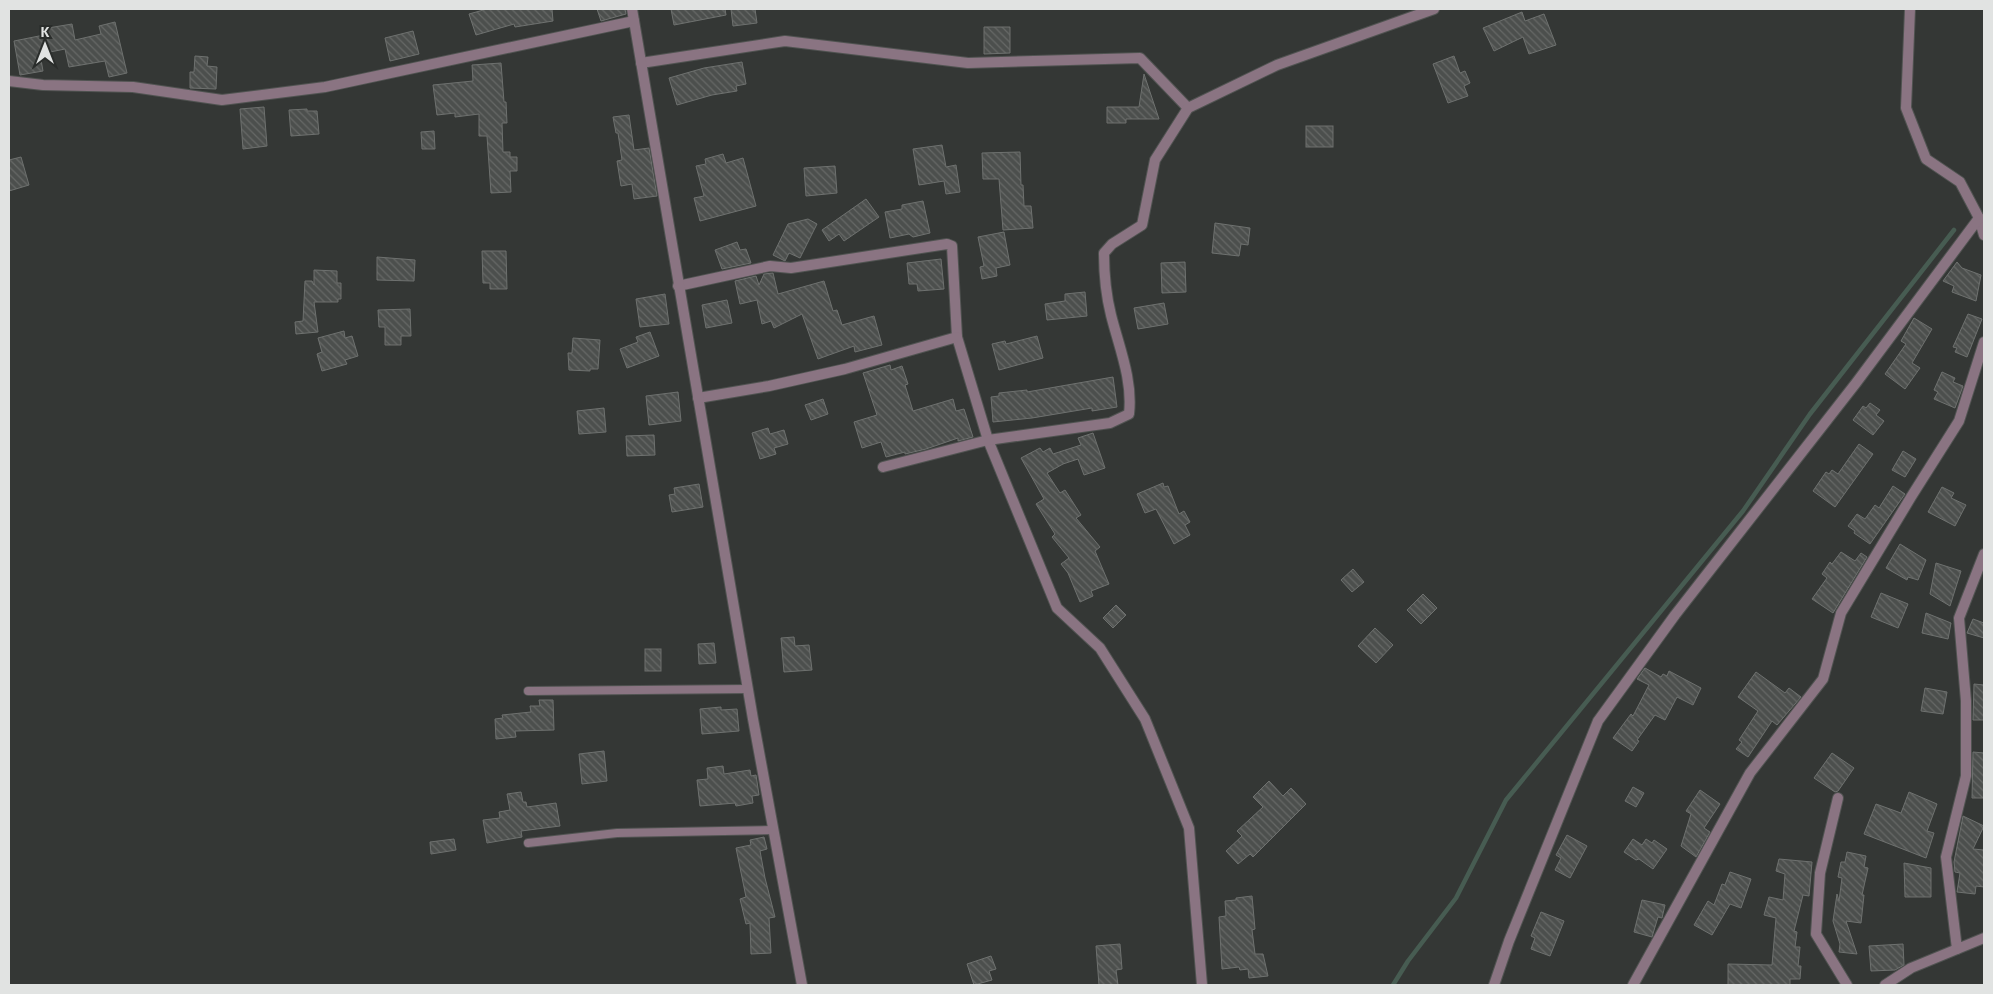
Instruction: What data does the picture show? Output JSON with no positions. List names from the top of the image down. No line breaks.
{"north":"top"}
